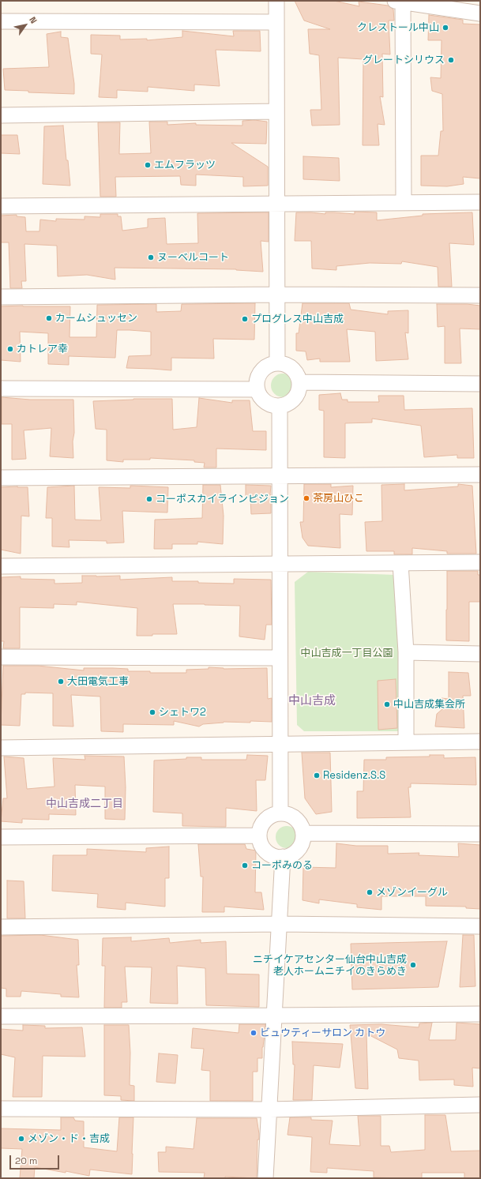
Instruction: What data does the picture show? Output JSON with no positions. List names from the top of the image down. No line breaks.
{"districts":["中山吉成","中山吉成二丁目"],"parks":["中山吉成一丁目公園"],"places":["クレストール中山","グレートシリウス","エムフラッツ","ヌーベルコート","カームシュッセン","プログレス中山吉成","カトレア幸","茶房山ひこ","コーポスカイラインピジョン","大田電気工事","中山吉成集会所","シェトワ2","Residenz.S.S","コーポみのる","メゾンイーグル","ニチイケアセンター仙台中山吉成 老人ホームニチイのきらめき","ビュウティーサロン カトウ","メゾン・ド・吉成"],"scale_bar":"20 m","north":"top right"}
